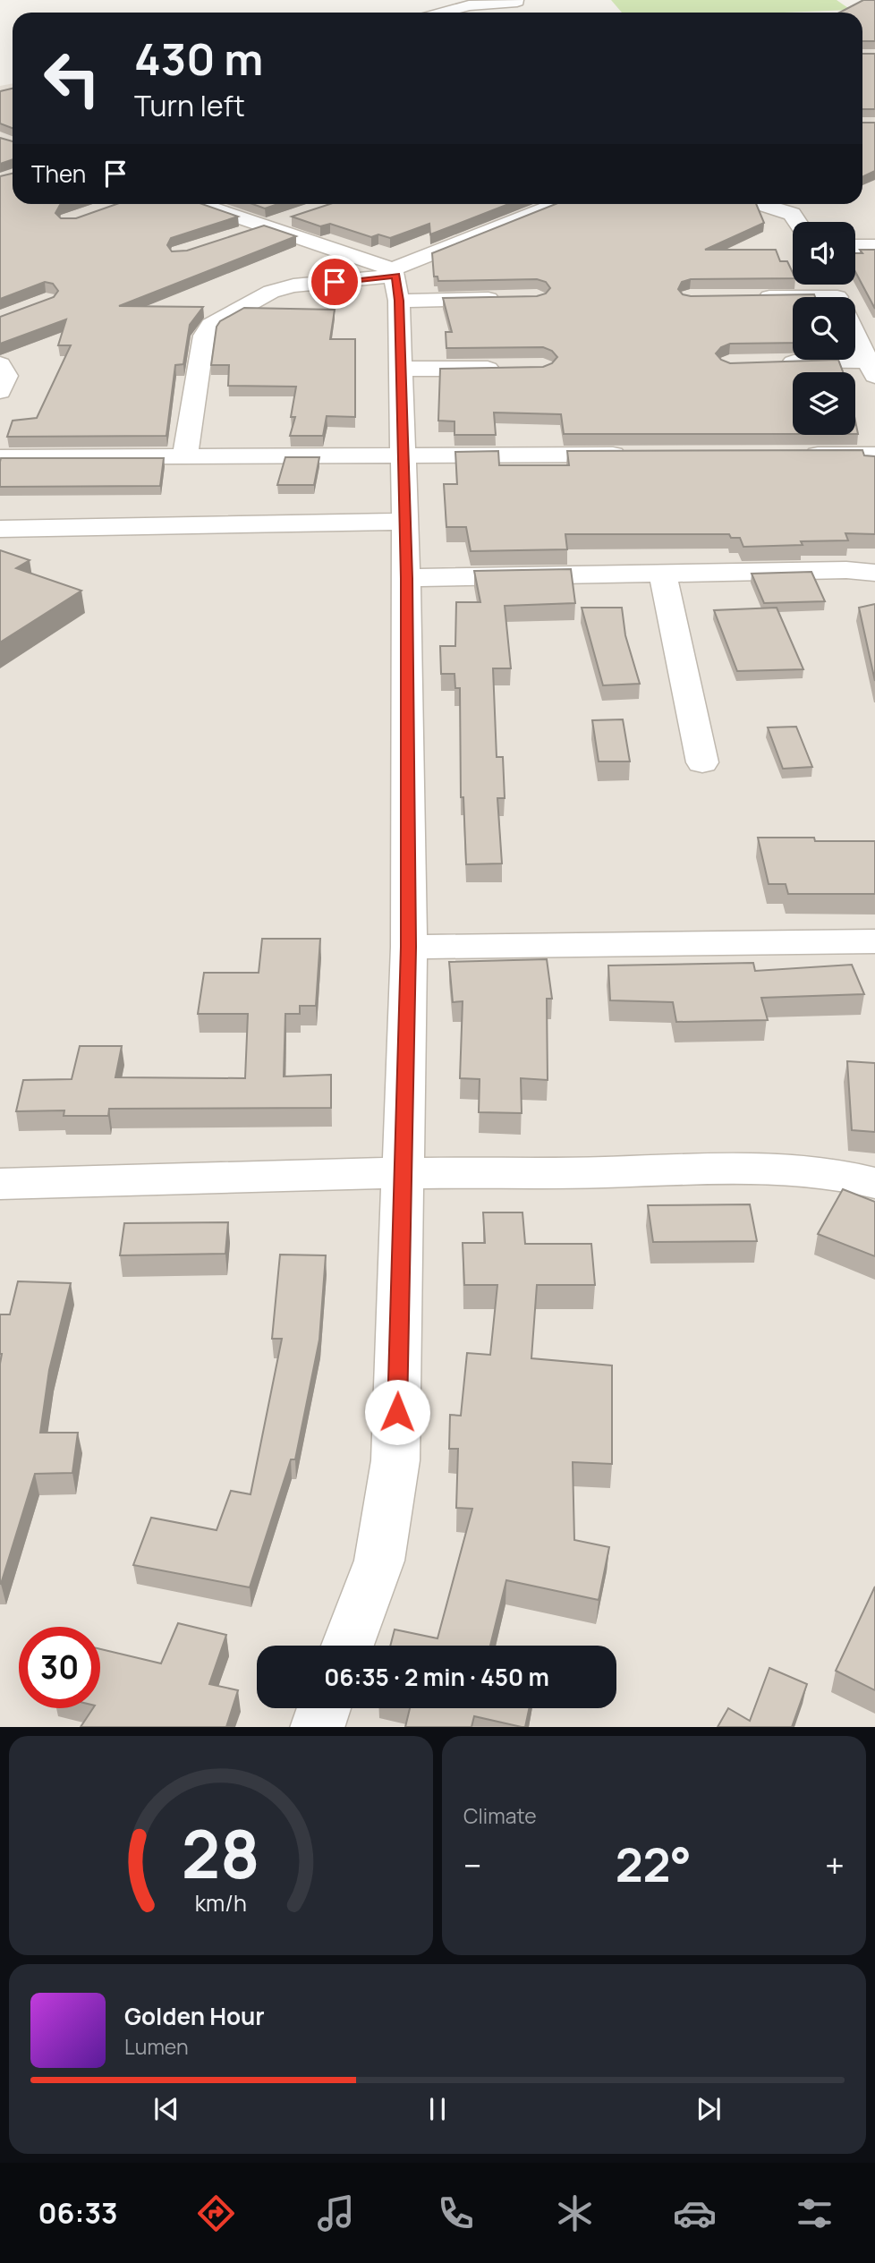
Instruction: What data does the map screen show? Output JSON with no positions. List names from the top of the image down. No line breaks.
{"page":{"turn":["430 m","Turn left"],"then":"Then","limit":"30","trip":"06:35 · 2 min · 450 m","tile":"Climate","heat":["−","22°","+"],"song":["Golden Hour","Lumen"],"tabs":"06:33","gauge":["28","km/h"]}}
